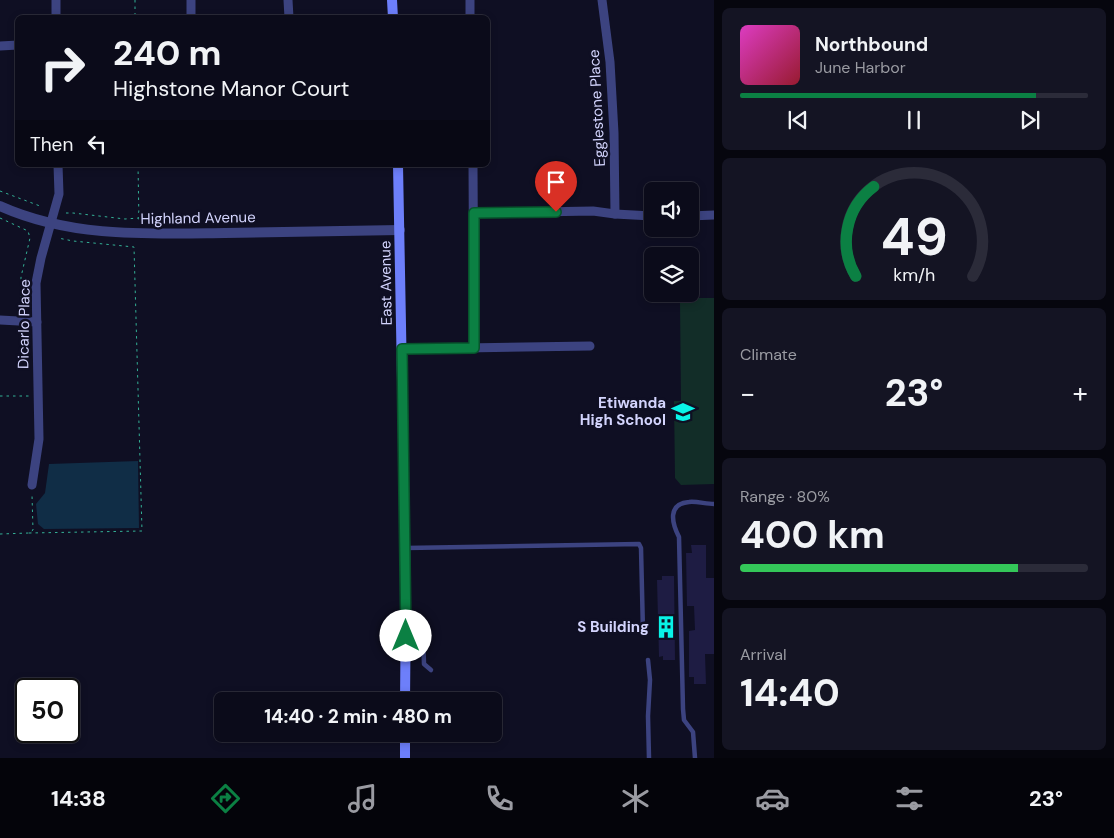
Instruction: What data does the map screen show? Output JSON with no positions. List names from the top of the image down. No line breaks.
{"streets":{"main road":["East Avenue"],"street":["Egglestone Place","Highland Avenue","Dicarlo Place"]},"crossings":[["Highland Avenue","East Avenue"],["Highland Avenue","Dicarlo Place"]],"places":{"school or university":["Etiwanda High School"],"building":["S Building"]},"page":{"turn":["240 m","Highstone Manor Court"],"song":["Northbound","June Harbor"],"then":"Then","tile":["Climate",["Range · 80%","400 km"],["Arrival","14:40"]],"heat":["−","23°","+"],"limit":"50","trip":"14:40 · 2 min · 480 m","tabs":["14:38","23°"],"gauge":["49","km/h"]}}
